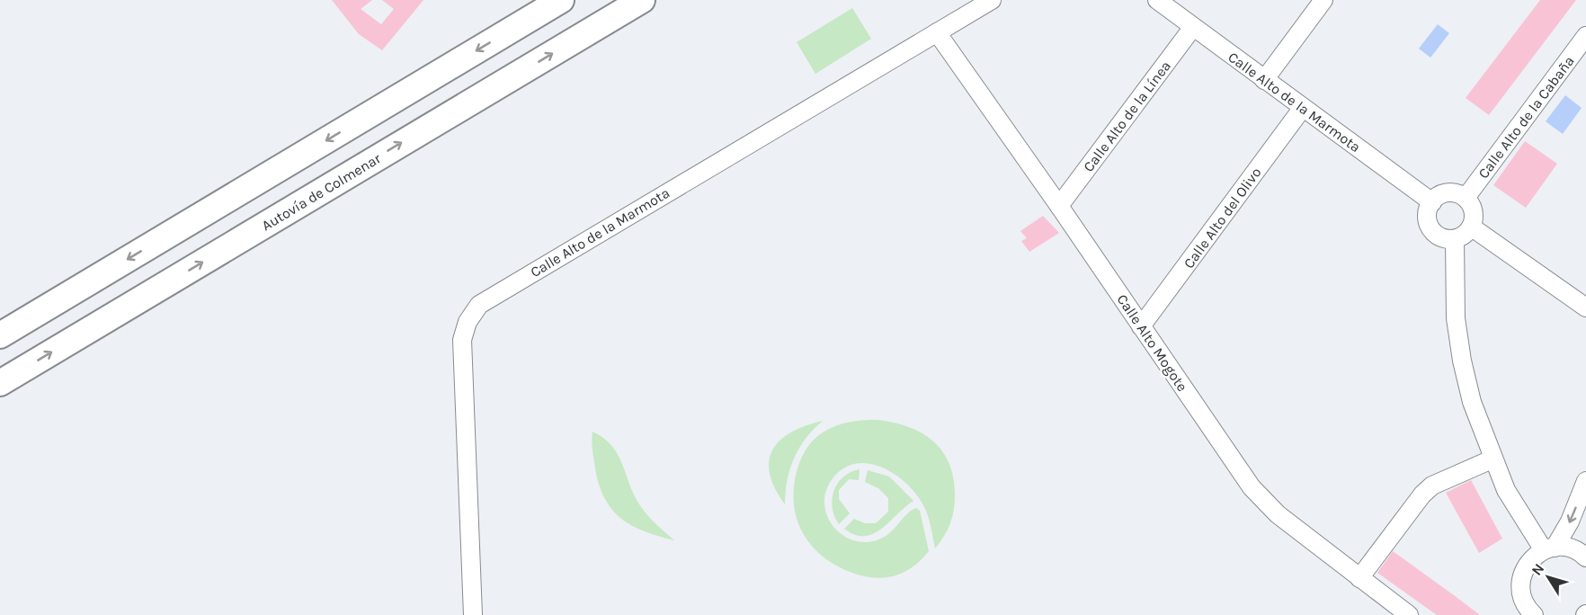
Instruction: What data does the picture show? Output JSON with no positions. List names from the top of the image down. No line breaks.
{"streets":{"highway":["Autovía de Colmenar"],"street":["Calle Alto de la Marmota","Calle Alto de la Línea","Calle Alto de la Cabaña","Calle Alto del Olivo","Calle Alto Mogote"]},"crossings":[["Calle Alto de la Marmota","Calle Alto de la Línea"],["Calle Alto de la Marmota","Calle Alto de la Cabaña"],["Calle Alto de la Marmota","Calle Alto del Olivo"],["Calle Alto de la Marmota","Calle Alto Mogote"],["Calle Alto de la Línea","Calle Alto Mogote"],["Calle Alto del Olivo","Calle Alto Mogote"]],"north":"top left"}
